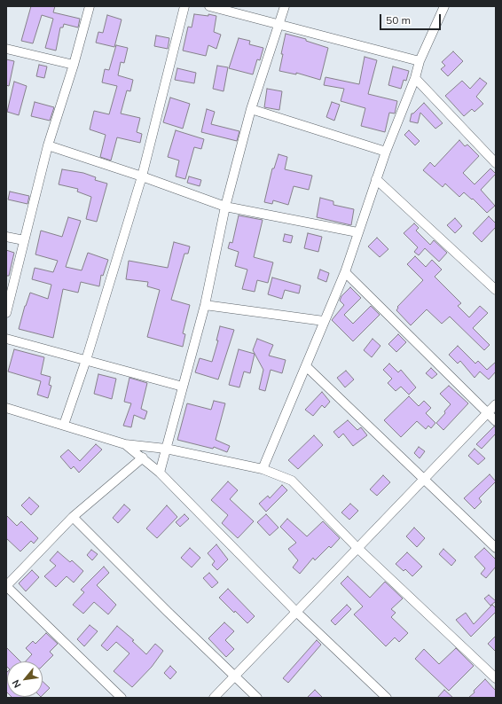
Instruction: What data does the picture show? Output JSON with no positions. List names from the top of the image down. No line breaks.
{"scale_bar":"50 m","north":"bottom left"}
